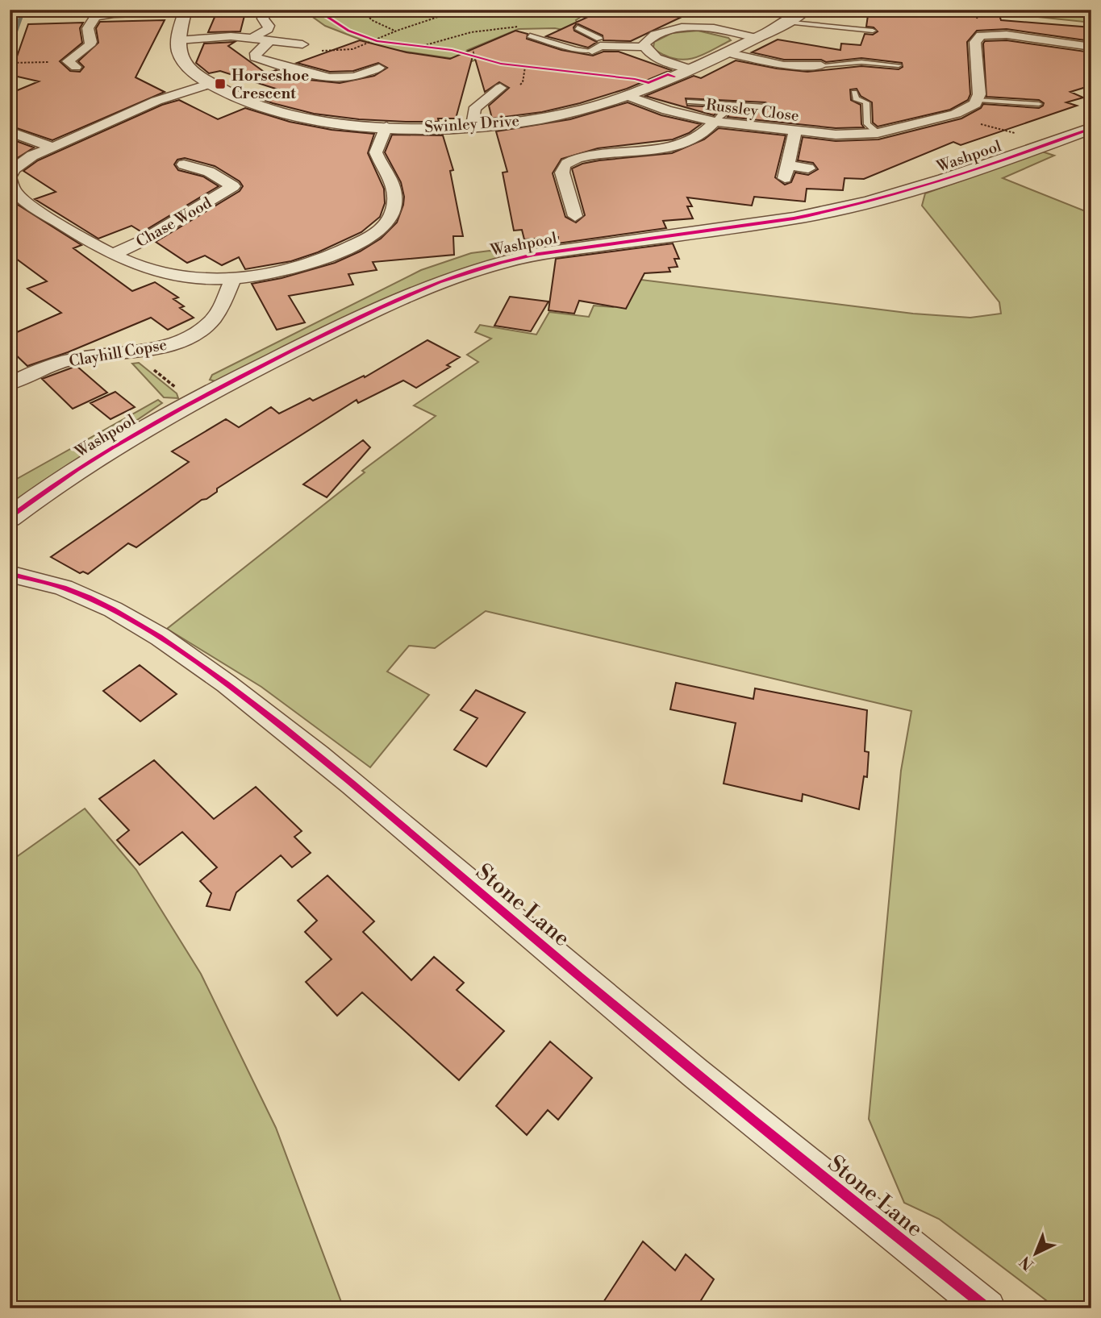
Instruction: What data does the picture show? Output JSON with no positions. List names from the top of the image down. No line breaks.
{"streets":{"street":["Russley Close","Swinley Drive","Washpool","Chase Wood","Clayhill Copse","Stone Lane"]},"crossings":[["Russley Close","Swinley Drive"]],"places":{"transit":["Horseshoe Crescent"]},"north":"bottom left"}
